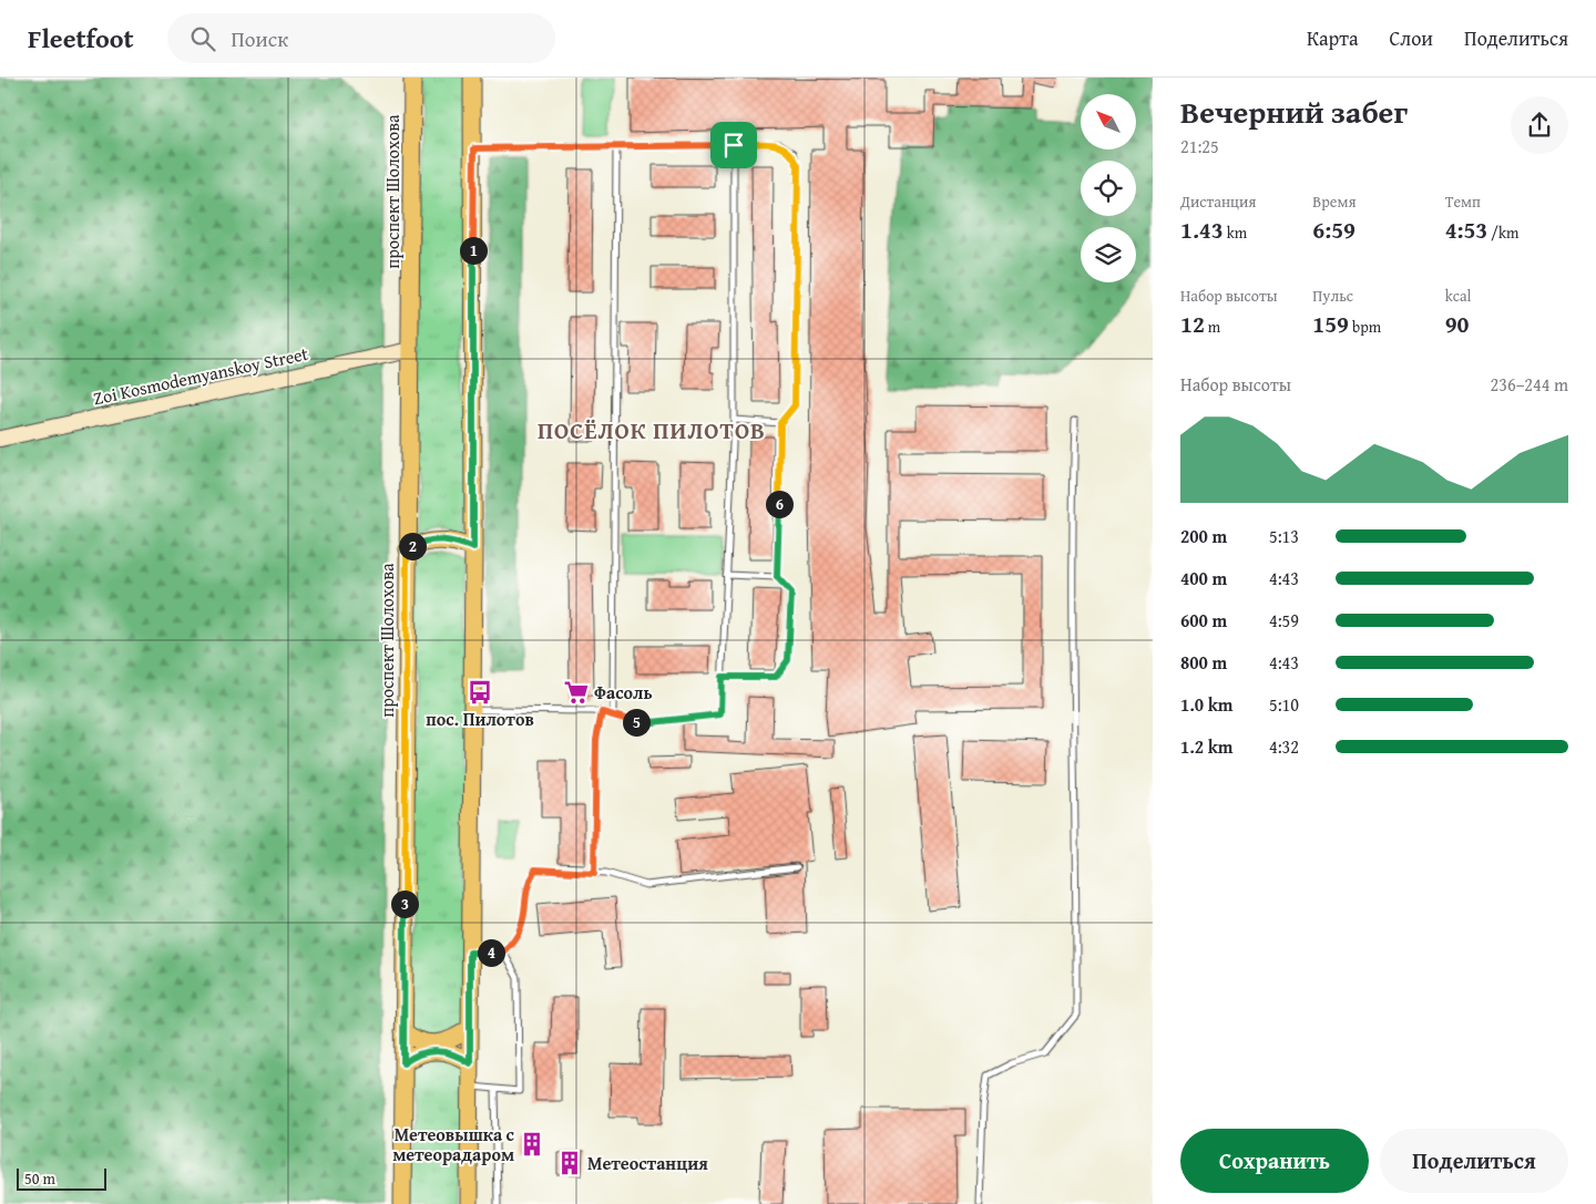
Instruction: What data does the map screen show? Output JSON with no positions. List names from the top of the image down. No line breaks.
{"streets":{"main road":["проспект Шолохова"],"street":["Zoi Kosmodemyanskoy Street"]},"crossings":[["проспект Шолохова","Zoi Kosmodemyanskoy Street"]],"districts":["ПОСЁЛОК ПИЛОТОВ"],"places":{"bus stop":["пос. Пилотов"],"supermarket":["Фасоль"],"building":["Метеовышка с метеорадаром","Метеостанция"]},"scale_bar":"50 m","north":"top left","page":{"header":"Fleetfoot","search":"Поиск","nav":["Карта","Слои","Поделиться"],"heading":["Вечерний забег","21:25"],"stats":[["Дистанция","1.43 km"],["Время","6:59"],["Темп","4:53 /km"],["Набор высоты","12 m"],["Пульс","159 bpm"],["kcal","90"]],"pins":["1","6","2","5","3","4"],"chart":["Набор высоты","236–244 m"],"list":[{"name":"200 m","note":"5:13"},{"name":"400 m","note":"4:43"},{"name":"600 m","note":"4:59"},{"name":"800 m","note":"4:43"},{"name":"1.0 km","note":"5:10"},{"name":"1.2 km","note":"4:32"}],"buttons":["Сохранить","Поделиться"],"scale":"50 m"}}
